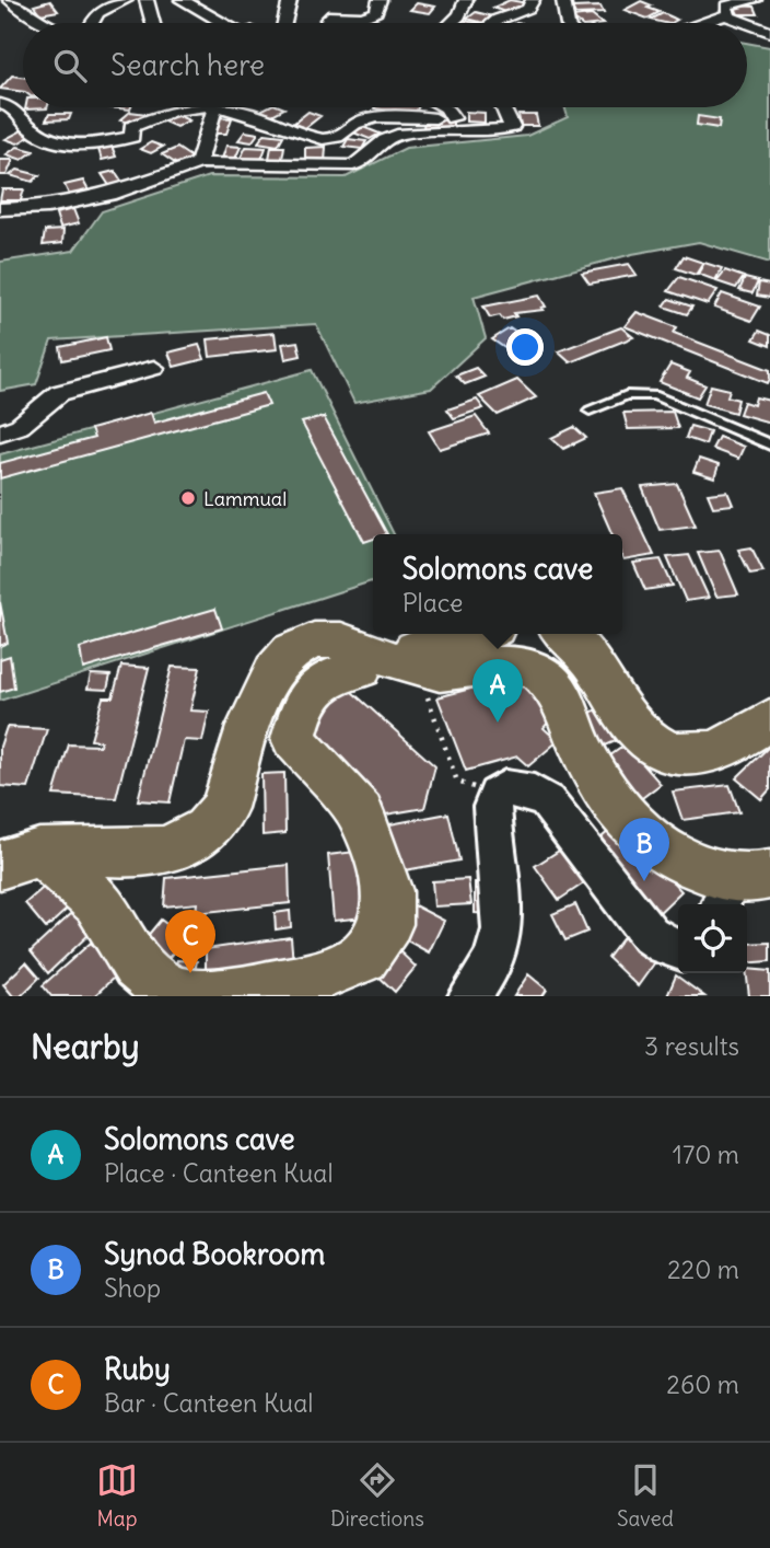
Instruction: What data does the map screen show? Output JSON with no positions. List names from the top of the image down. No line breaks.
{"places":["Lammual"],"page":{"search":"Search here","popup":["Solomons cave","Place"],"pins":["A","B","C"],"heading":["Nearby","3 results"],"list":[{"mark":"A","name":"Solomons cave","note":"Place · Canteen Kual","value":"170 m"},{"mark":"B","name":"Synod Bookroom","note":"Shop","value":"220 m"},{"mark":"C","name":"Ruby","note":"Bar · Canteen Kual","value":"260 m"}],"nav":["Map","Directions","Saved"]}}
